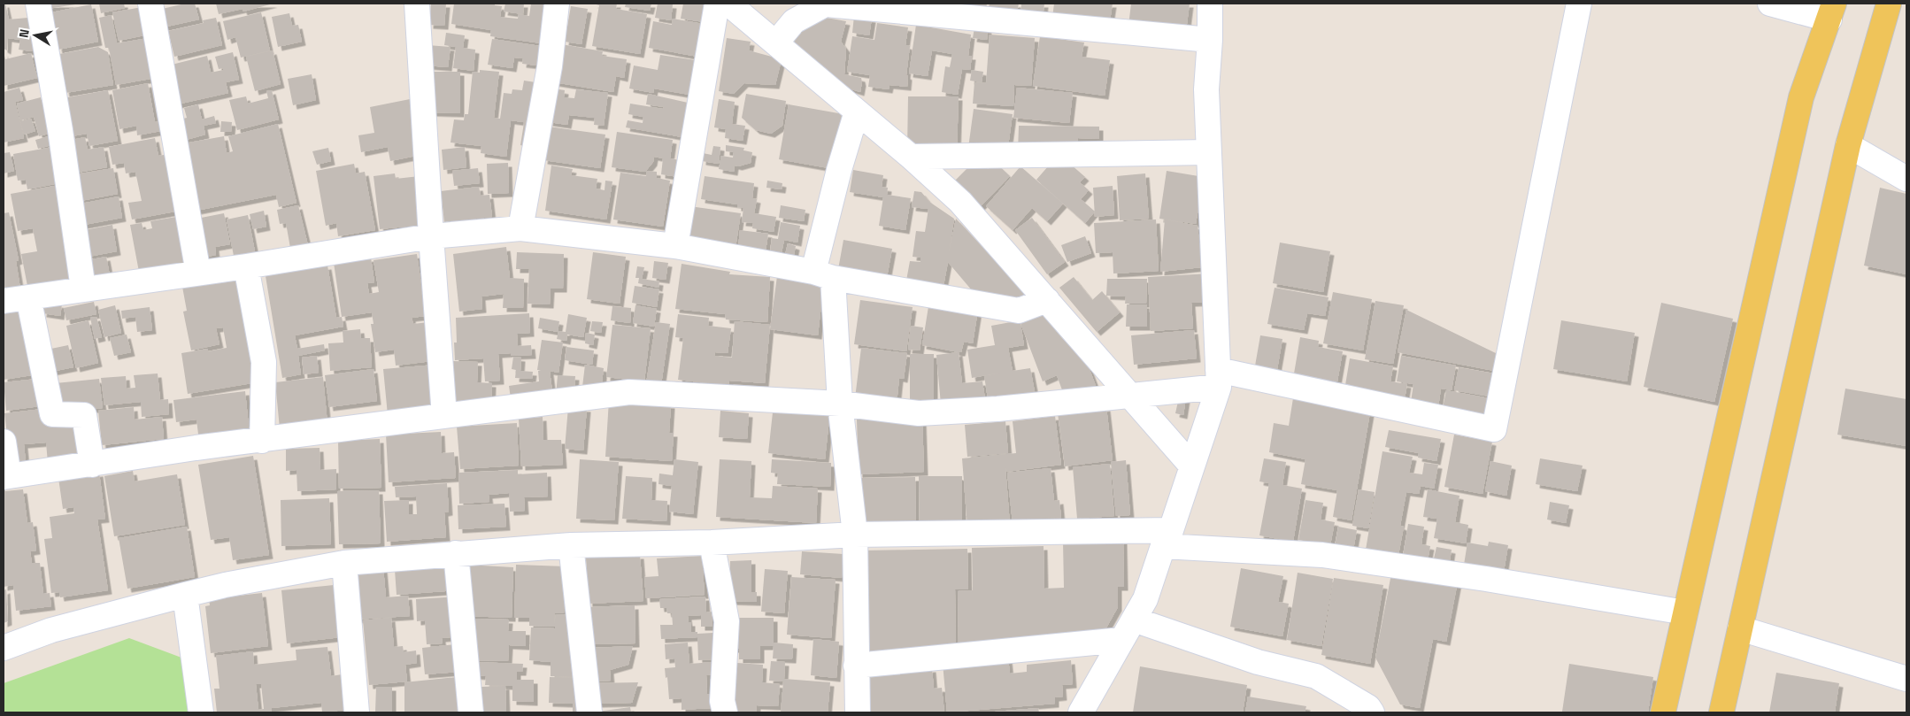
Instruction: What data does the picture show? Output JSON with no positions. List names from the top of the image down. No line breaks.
{"north":"left"}
